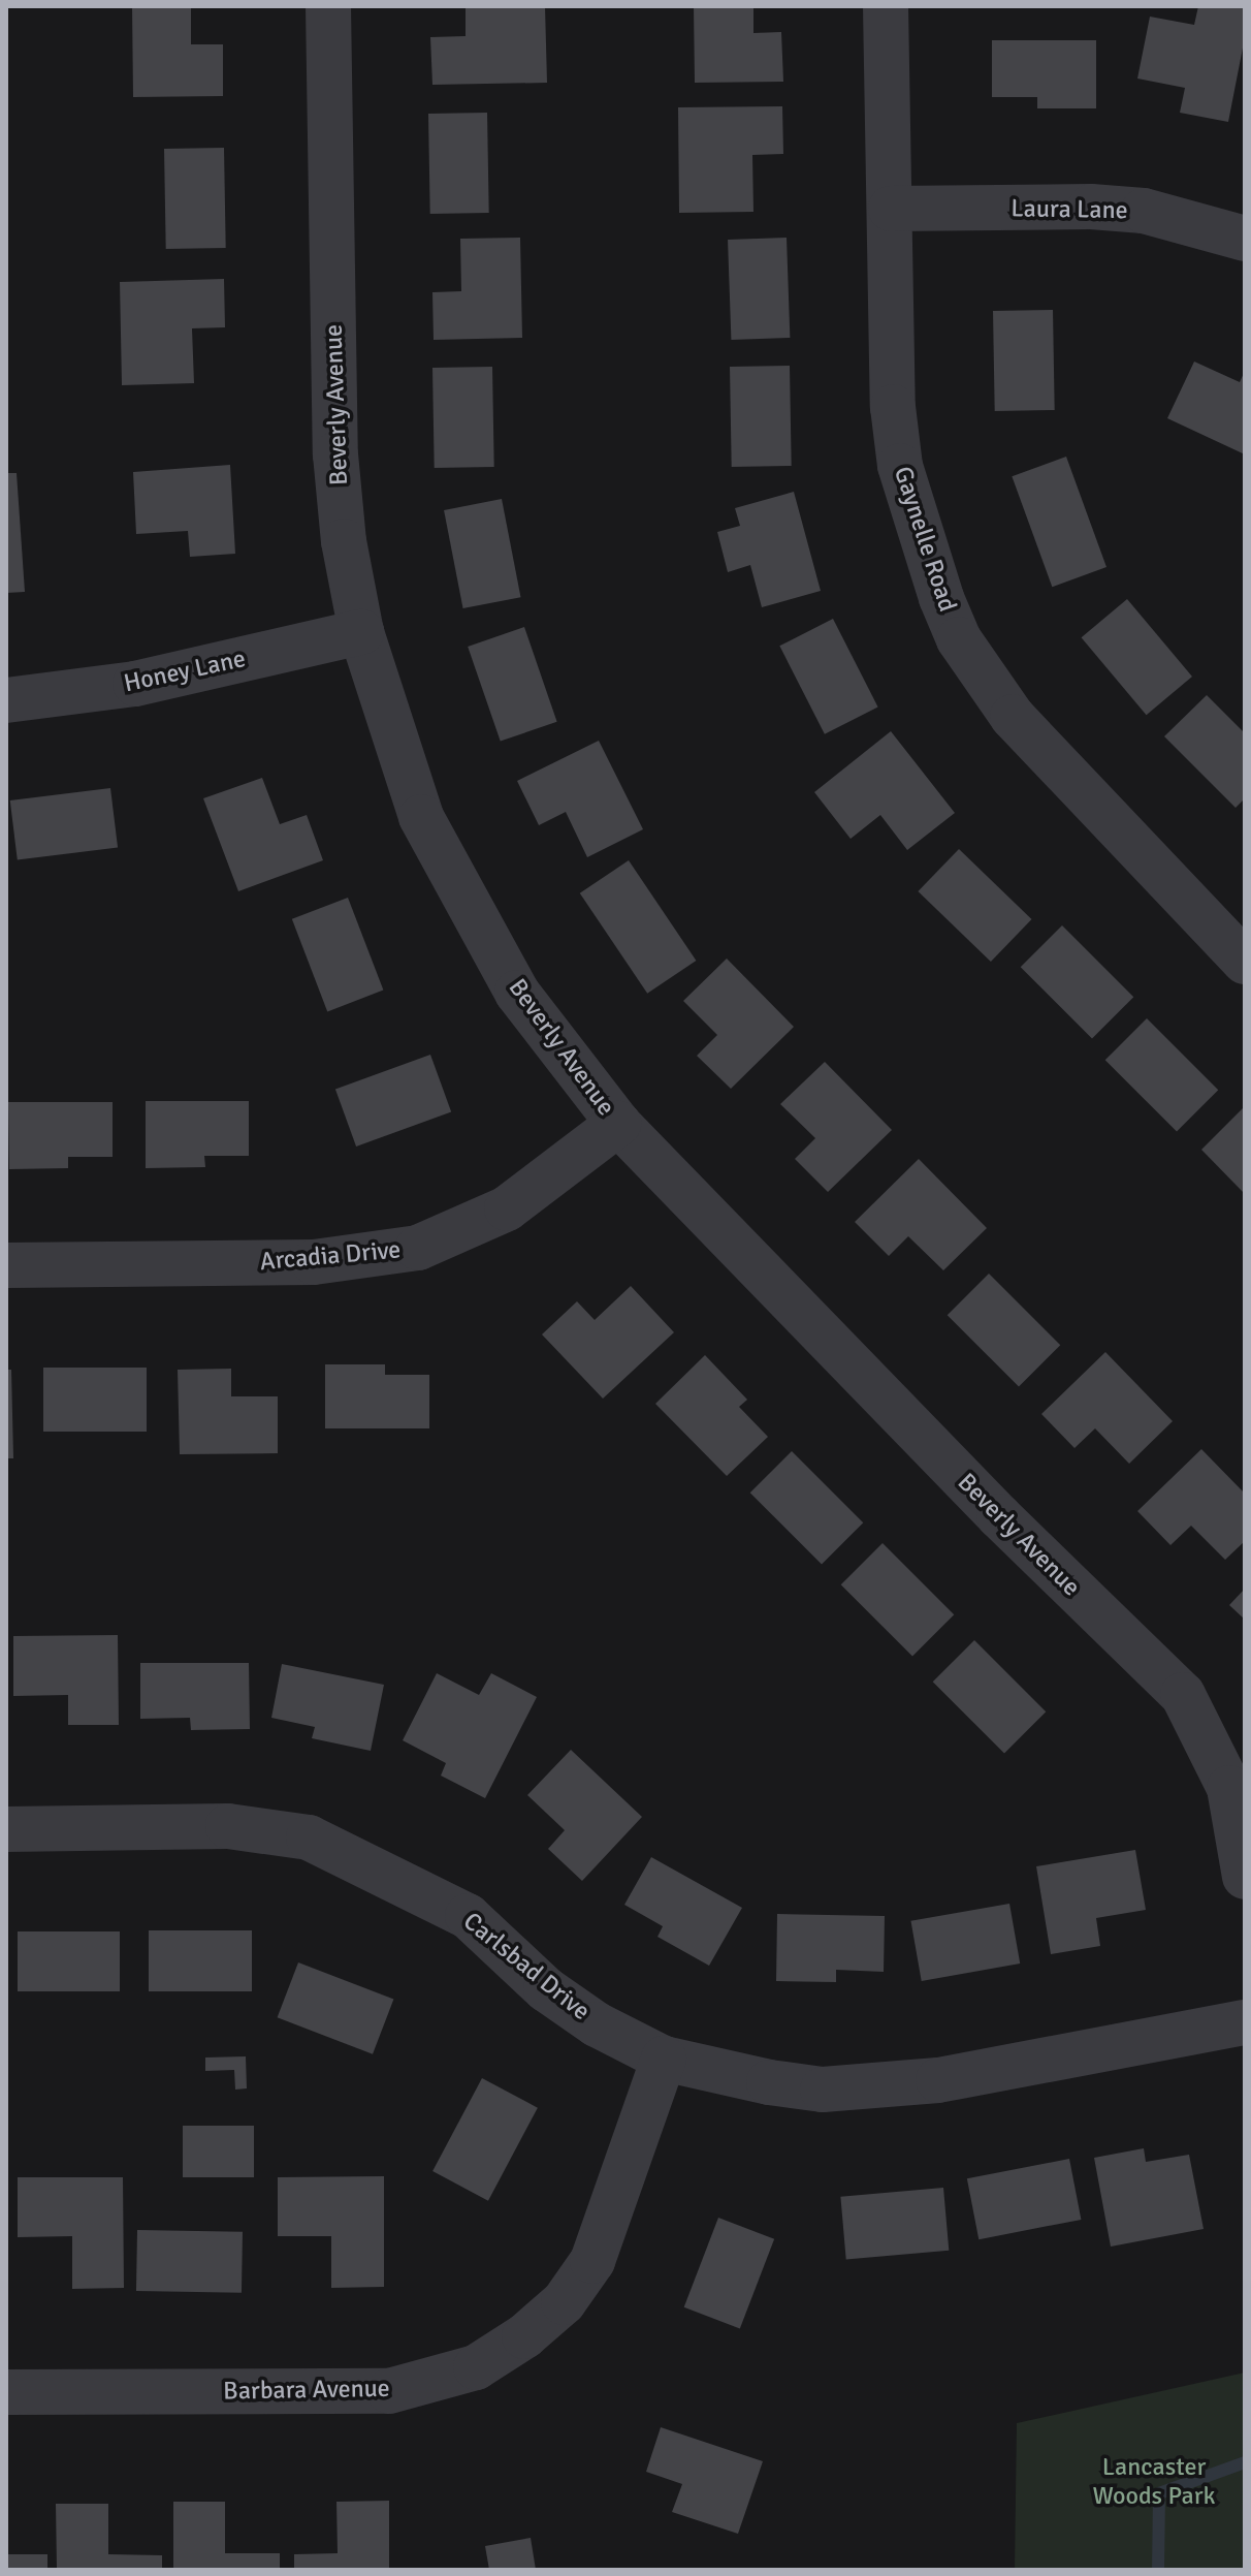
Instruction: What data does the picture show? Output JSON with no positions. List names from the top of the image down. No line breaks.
{"streets":{"street":["Laura Lane","Beverly Avenue","Gaynelle Road","Honey Lane","Arcadia Drive","Carlsbad Drive","Barbara Avenue"]},"crossings":[["Laura Lane","Gaynelle Road"],["Beverly Avenue","Honey Lane"],["Beverly Avenue","Arcadia Drive"],["Carlsbad Drive","Barbara Avenue"]],"parks":["Lancaster Woods Park"]}
